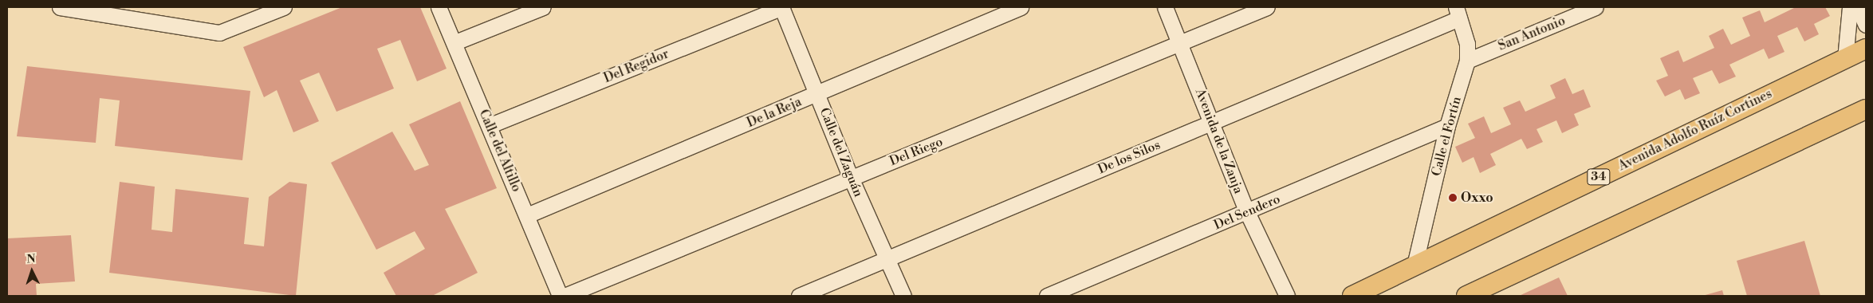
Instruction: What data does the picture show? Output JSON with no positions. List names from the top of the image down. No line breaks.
{"streets":{"main road":["Avenida Adolfo Ruíz Cortines","34"],"street":["San Antonio","Del Regidor","De la Reja","Calle el Fortín","Avenida de la Zanja","Calle del Altillo","Del Riego","Calle del Zaguán","De los Silos","Del Sendero"]},"crossings":[["San Antonio","Calle el Fortín"],["Del Regidor","Calle del Altillo"],["Del Regidor","Calle del Zaguán"],["De la Reja","Calle del Altillo"],["De la Reja","Calle del Zaguán"],["Avenida Adolfo Ruíz Cortines","Calle el Fortín"],["Calle el Fortín","De los Silos"],["Calle el Fortín","Del Sendero"],["Avenida de la Zanja","Del Riego"],["Avenida de la Zanja","De los Silos"],["Avenida de la Zanja","Del Sendero"],["Del Riego","Calle del Zaguán"],["Calle del Zaguán","De los Silos"]],"places":["Oxxo"],"north":"top"}
